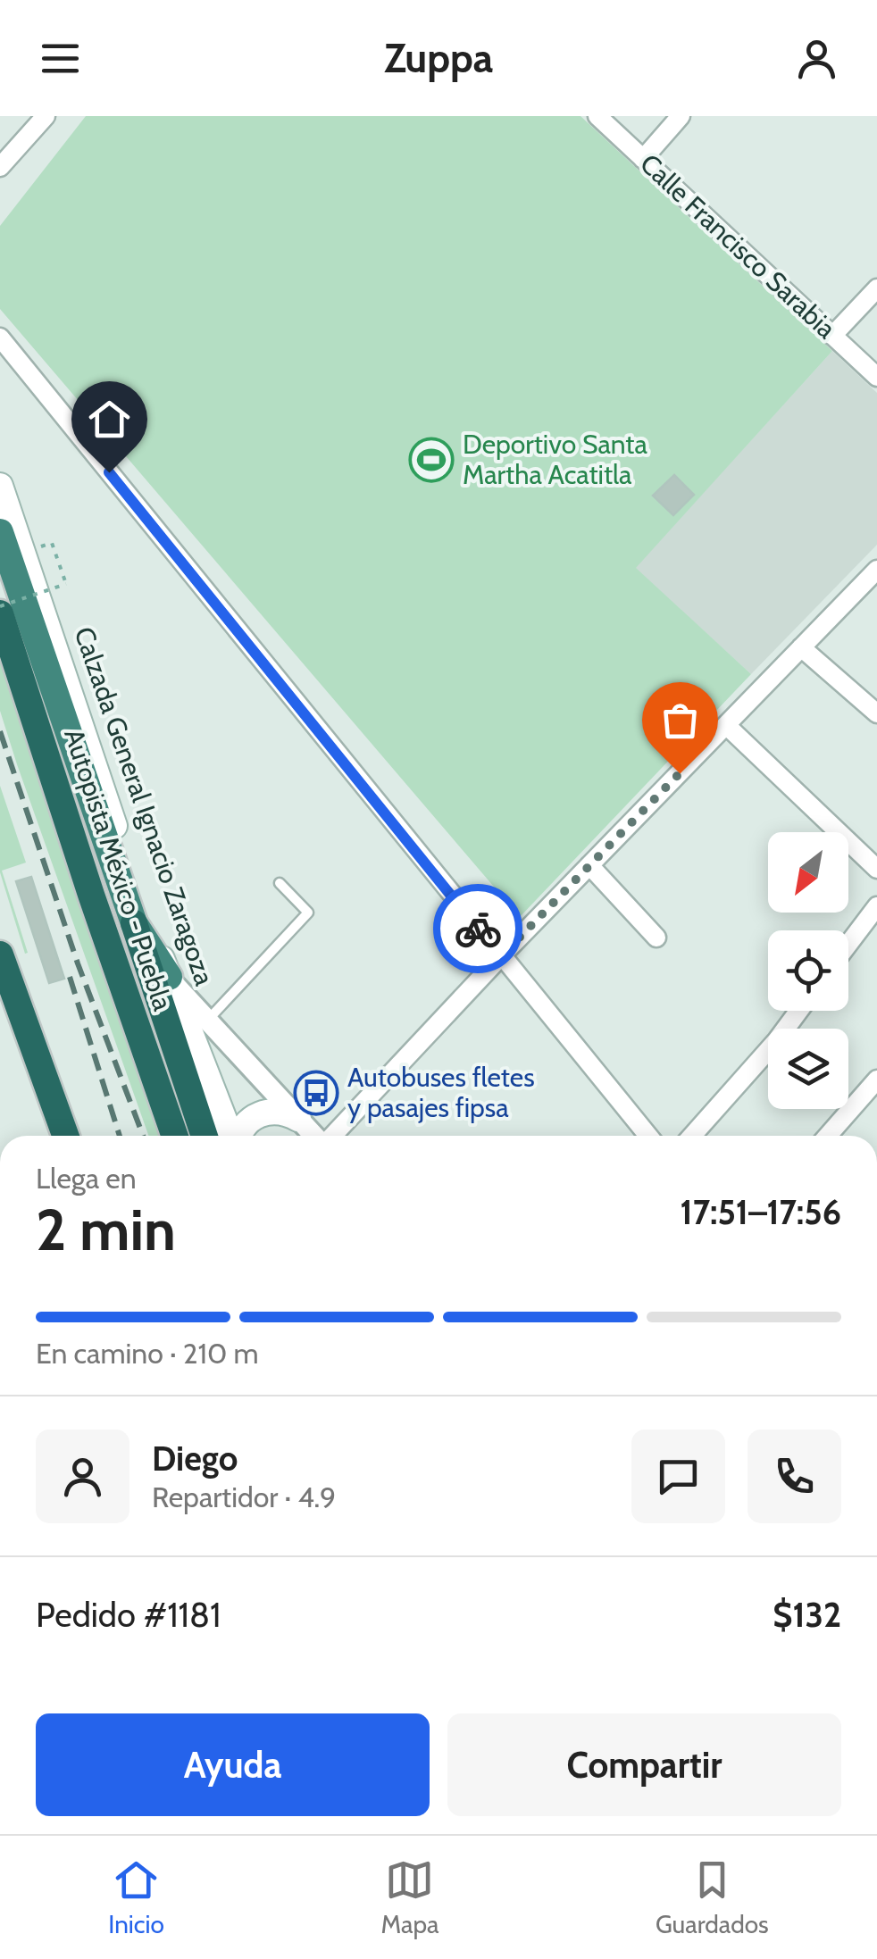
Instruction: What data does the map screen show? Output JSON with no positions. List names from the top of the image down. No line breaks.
{"streets":{"highway":["Calzada General Ignacio Zaragoza","Autopista México - Puebla"],"street":["Calle Francisco Sarabia"]},"places":{"sports":["Deportivo Santa Martha Acatitla"],"bus stop":["Autobuses fletes y pasajes fipsa"]},"north":"bottom left","page":{"header":"Zuppa","heading":["2 min","Llega en","17:51–17:56"],"panel":["Diego","Repartidor · 4.9","Pedido #1181","$132"],"bar":"En camino · 210 m","buttons":["Ayuda","Compartir"],"tabs":["Inicio","Mapa","Guardados"]}}
